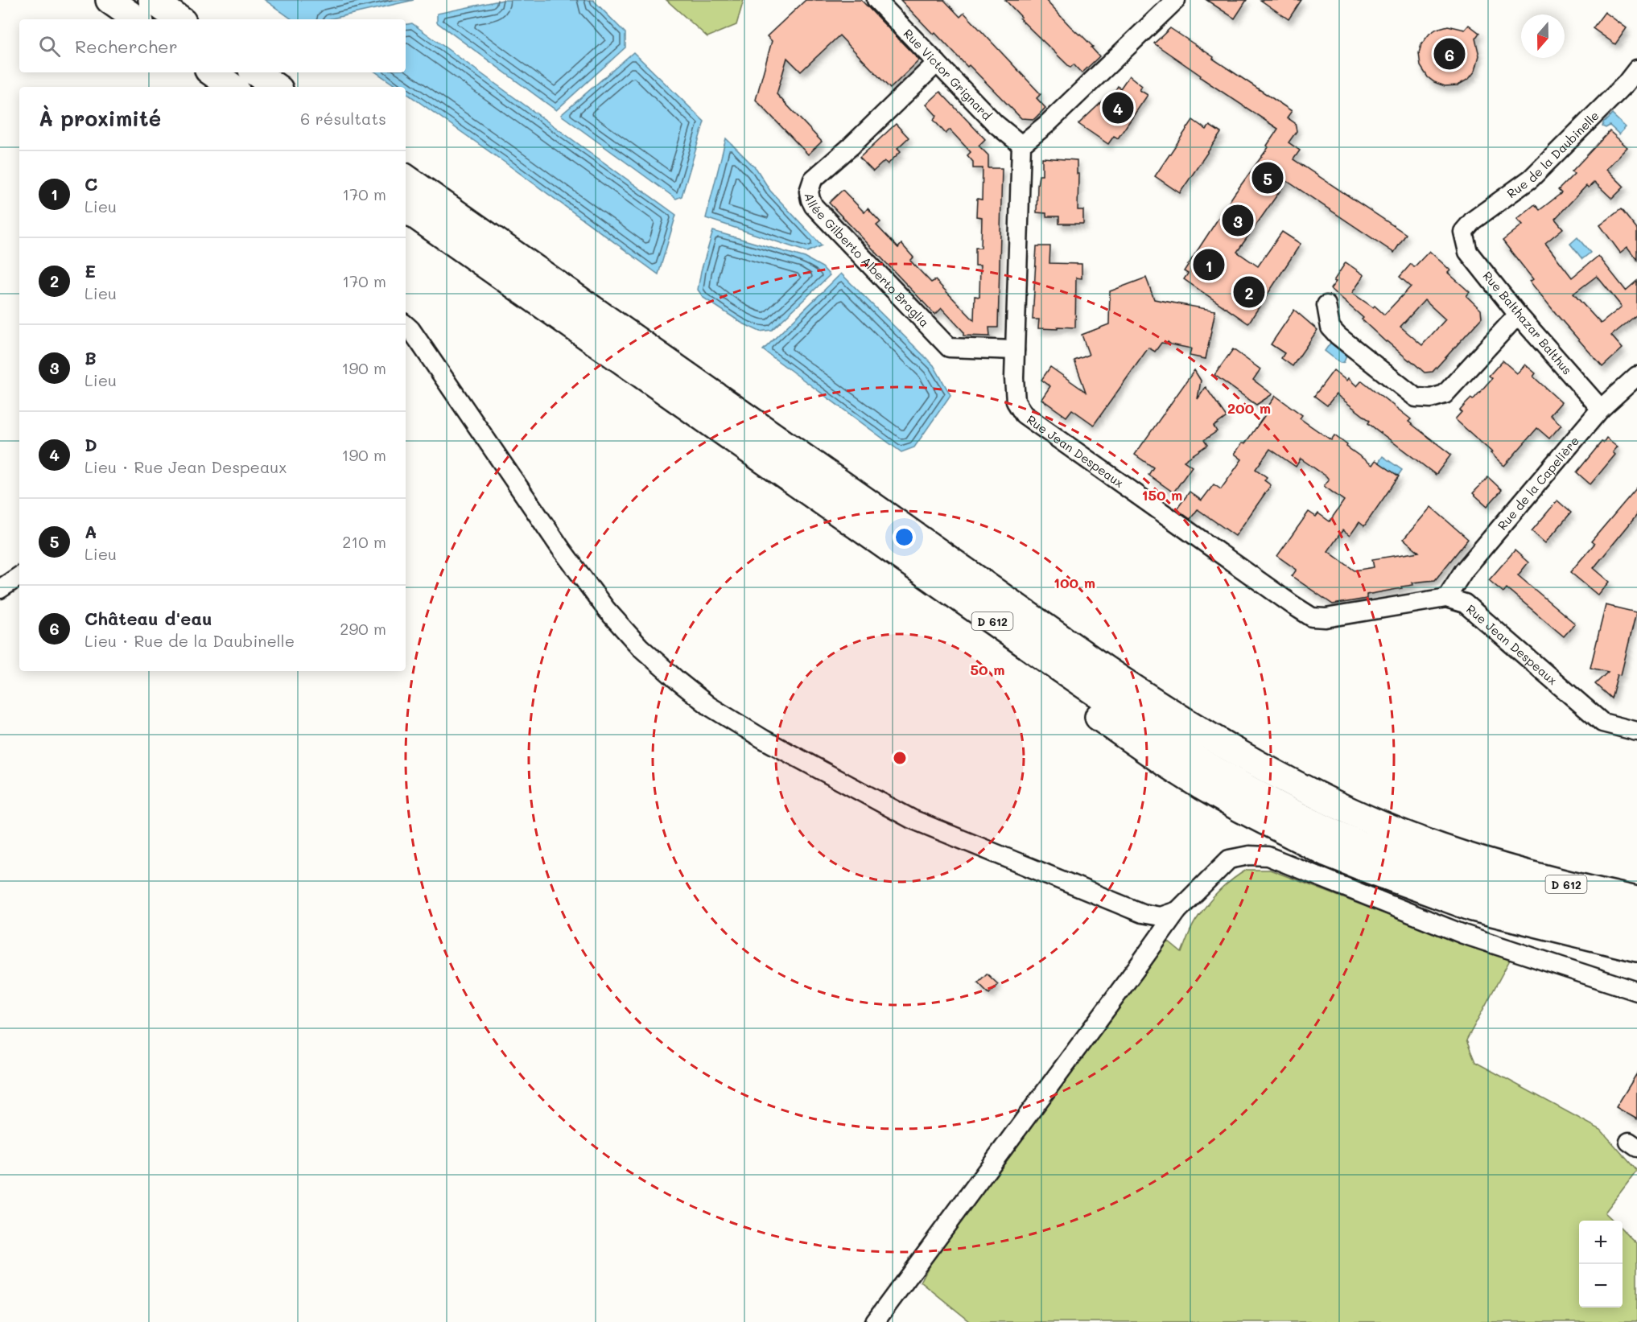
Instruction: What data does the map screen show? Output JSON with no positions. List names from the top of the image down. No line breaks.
{"streets":{"highway":["D 612"],"street":["Rue Victor Grignard","Rue de la Daubinelle","Allée Gilberto Alberto Braglia","Rue Balthazar Balthus","Rue Jean Despeaux","Rue de la Capelière"]},"crossings":[["Rue Victor Grignard","Allée Gilberto Alberto Braglia"],["Rue Victor Grignard","Rue Jean Despeaux"],["Rue de la Daubinelle","Rue Balthazar Balthus"],["Allée Gilberto Alberto Braglia","Rue Jean Despeaux"],["Rue Balthazar Balthus","Rue de la Capelière"],["Rue Jean Despeaux","Rue de la Capelière"]],"north":"bottom","page":{"search":"Rechercher","pins":["6","4","5","3","1","2"],"heading":["À proximité","6 résultats"],"list":[{"mark":"1","name":"C","note":"Lieu","value":"170 m"},{"mark":"2","name":"E","note":"Lieu","value":"170 m"},{"mark":"3","name":"B","note":"Lieu","value":"190 m"},{"mark":"4","name":"D","note":"Lieu · Rue Jean Despeaux","value":"190 m"},{"mark":"5","name":"A","note":"Lieu","value":"210 m"},{"mark":"6","name":"Château d'eau","note":"Lieu · Rue de la Daubinelle","value":"290 m"}],"map_buttons":["+","−"]},"rings":["200 m","150 m","100 m","50 m"]}
